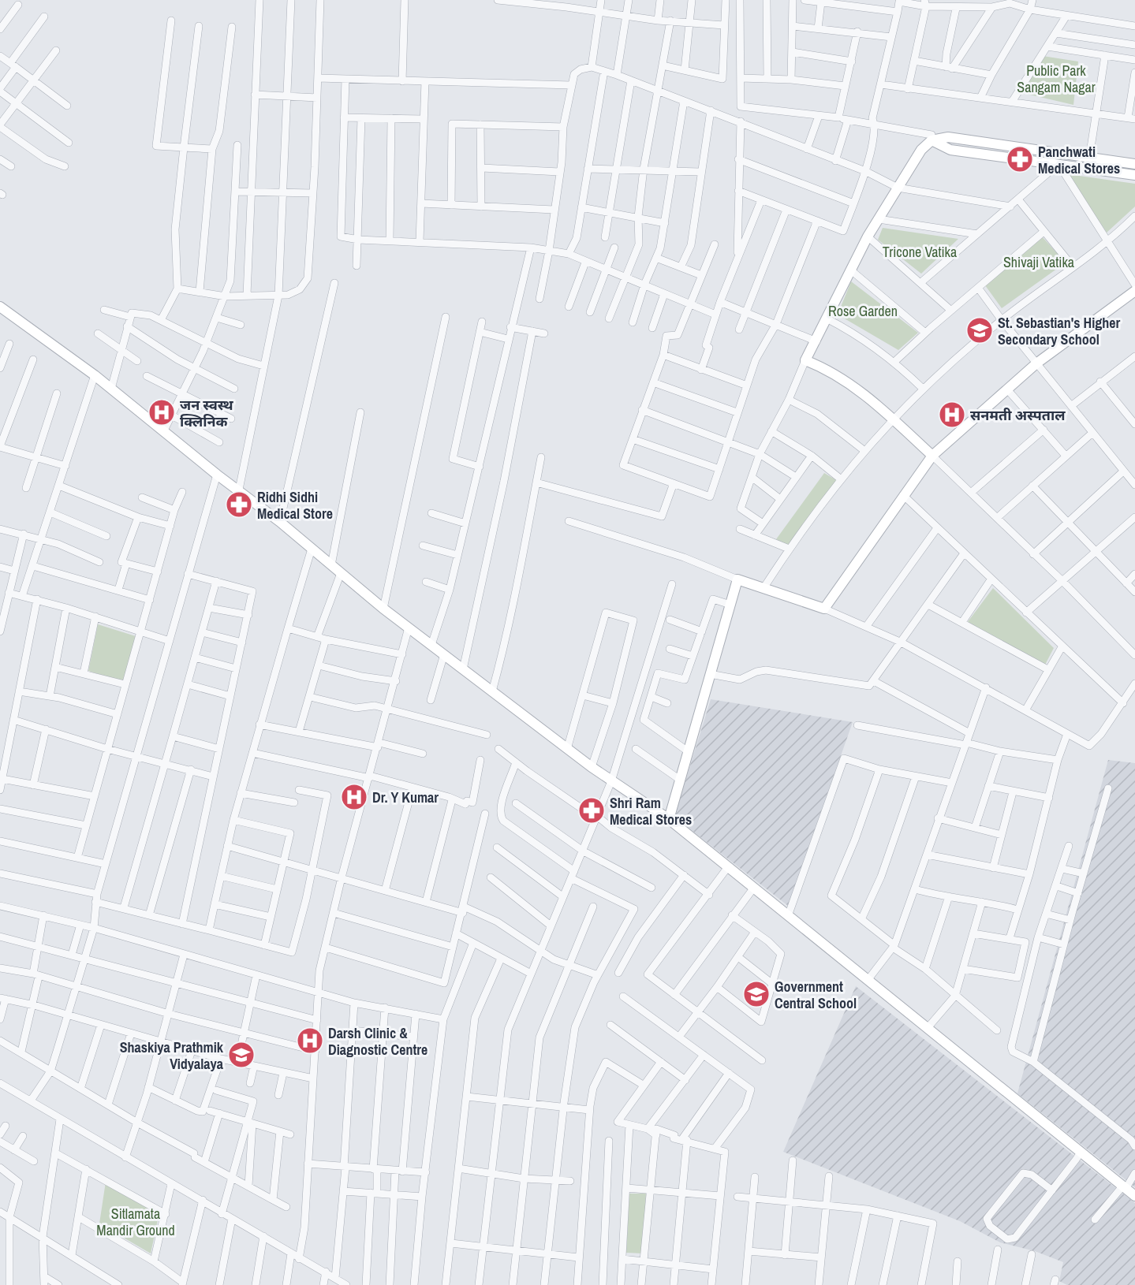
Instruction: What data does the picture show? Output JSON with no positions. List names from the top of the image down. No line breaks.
{"parks":["Public Park Sangam Nagar","Tricone Vatika","Shivaji Vatika","Rose Garden","Sitlamata Mandir Ground"],"places":{"pharmacy":["Panchwati Medical Stores","Ridhi Sidhi Medical Store","Shri Ram Medical Stores"],"school or university":["St. Sebastian's Higher Secondary School","Government Central School","Shaskiya Prathmik Vidyalaya"],"hospital":["जन स्वस्थ क्लिनिक","सनमती अस्पताल","Dr. Y Kumar","Darsh Clinic & Diagnostic Centre"]}}
